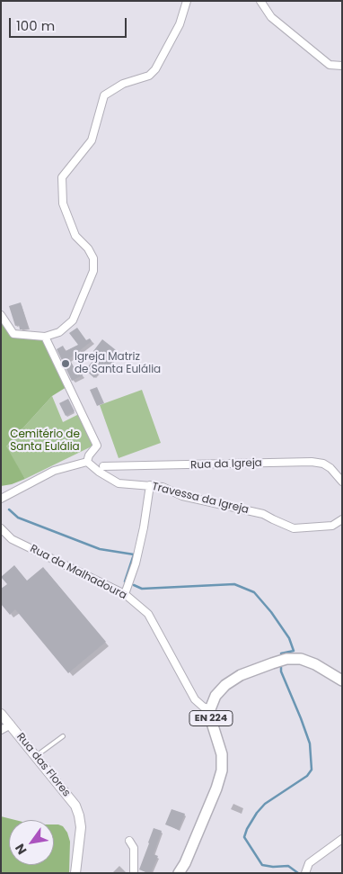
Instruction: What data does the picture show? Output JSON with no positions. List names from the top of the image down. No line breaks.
{"streets":{"main road":["EN 224"],"street":["Rua da Igreja","Travessa da Igreja","Rua da Malhadoura","Rua das Flores"]},"crossings":[["Rua da Malhadoura","EN 224"]],"parks":["Cemitério de Santa Eulália"],"places":["Igreja Matriz de Santa Eulália"],"scale_bar":"100 m","north":"bottom left"}
